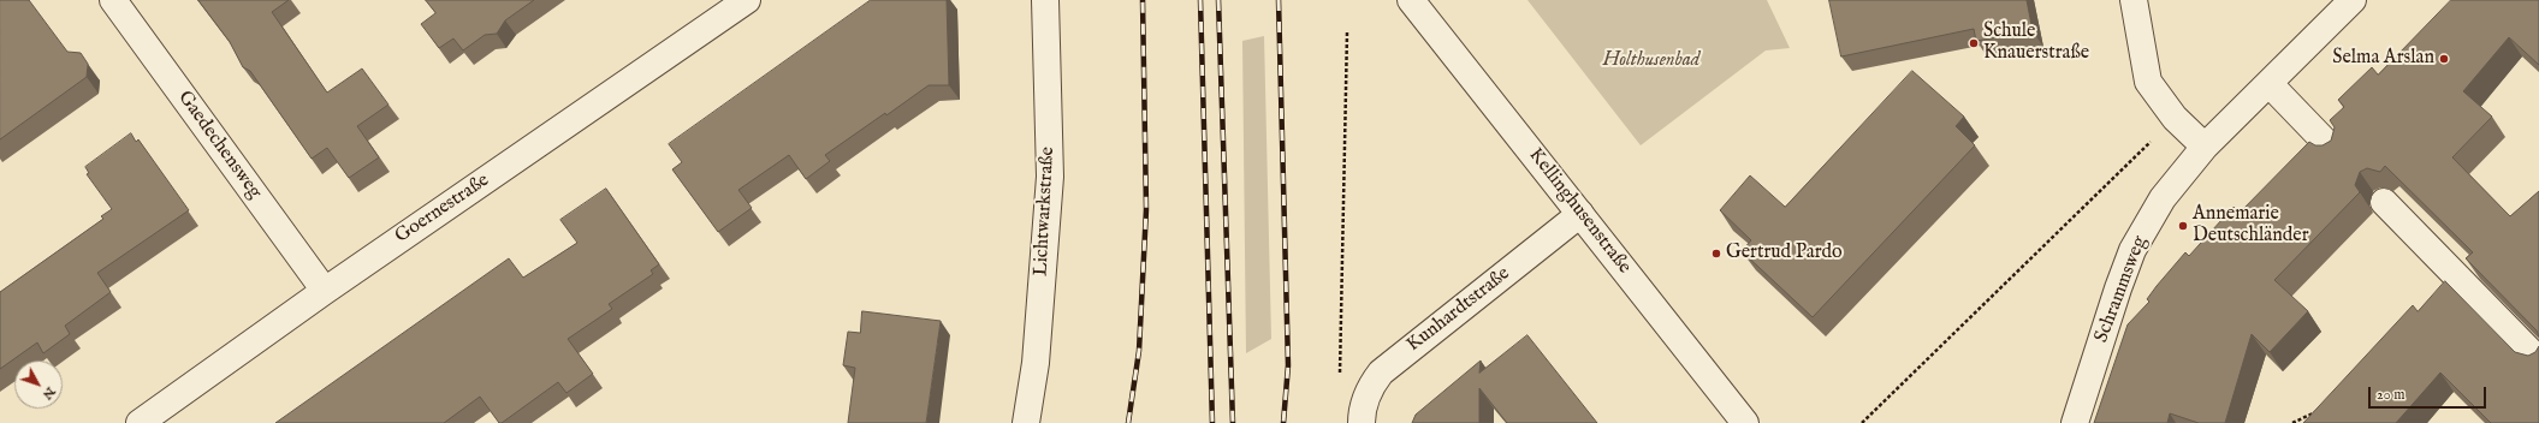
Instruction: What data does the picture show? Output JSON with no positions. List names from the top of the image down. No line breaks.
{"streets":{"street":["Gaedechensweg","Goernestraße","Lichtwarkstraße","Kellinghusenstraße","Schrammsweg","Kunhardtstraße"]},"crossings":[["Gaedechensweg","Goernestraße"],["Kellinghusenstraße","Kunhardtstraße"]],"parks":["Holthusenbad"],"places":["Schule Knauerstraße","Selma Arslan","Annemarie Deutschländer","Gertrud Pardo"],"scale_bar":"20 m","north":"bottom right"}
